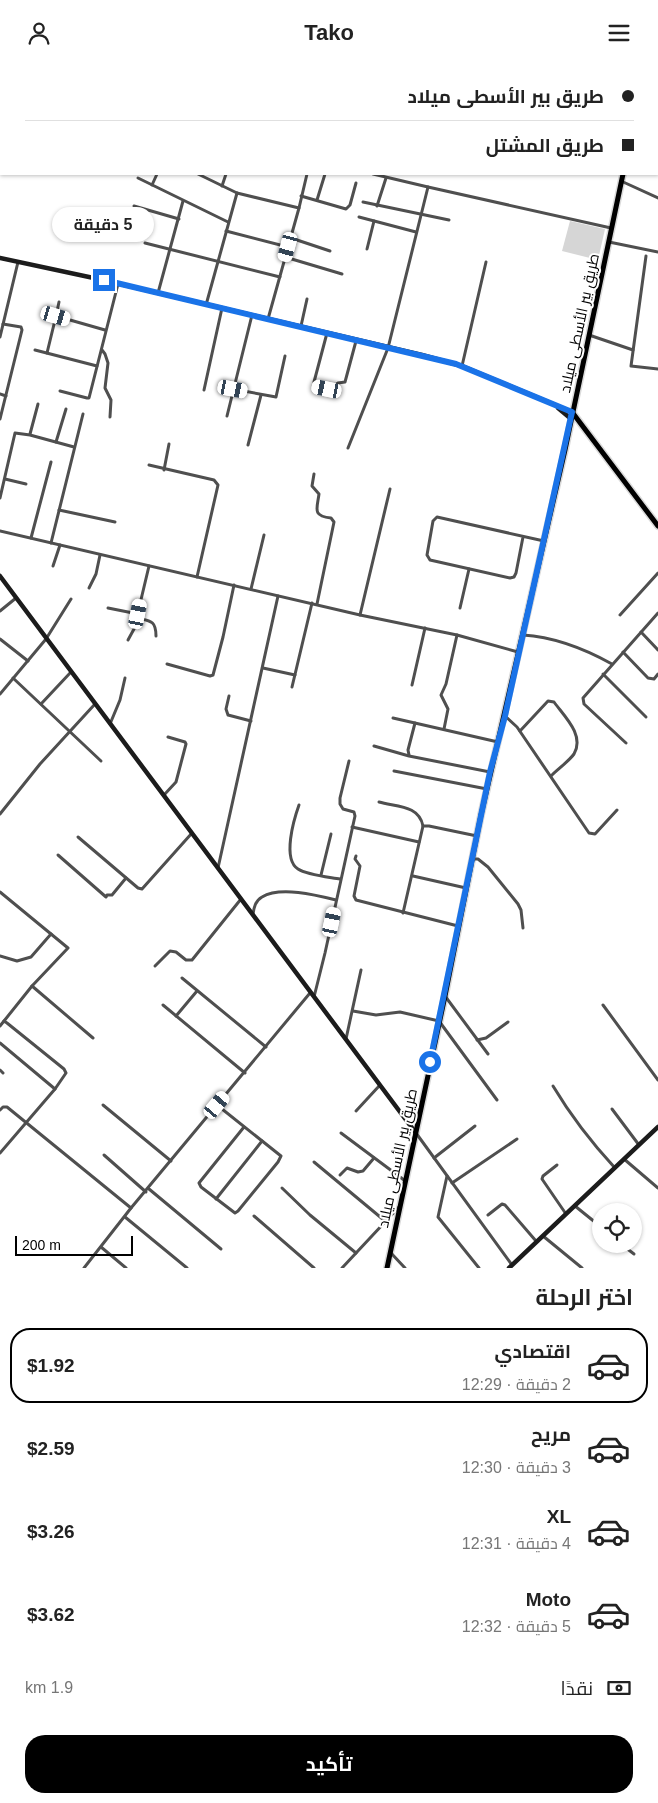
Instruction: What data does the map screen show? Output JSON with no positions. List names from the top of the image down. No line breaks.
{"streets":{"main road":["طريق بير الأسطى ميلاد"]},"scale_bar":"200 m","page":{"header":"Tako","banner":["طريق بير الأسطى ميلاد","طريق المشتل"],"bubble":"5 دقيقة","scale":"200 m","heading":"اختر الرحلة","list":[{"name":"اقتصادي","note":"2 دقيقة · 12:29","value":"$1.92"},{"name":"مريح","note":"3 دقيقة · 12:30","value":"$2.59"},{"name":"XL","note":"4 دقيقة · 12:31","value":"$3.26"},{"name":"Moto","note":"5 دقيقة · 12:32","value":"$3.62"}],"pay":["نقدًا","1.9 km"],"buttons":"تأكيد"}}
